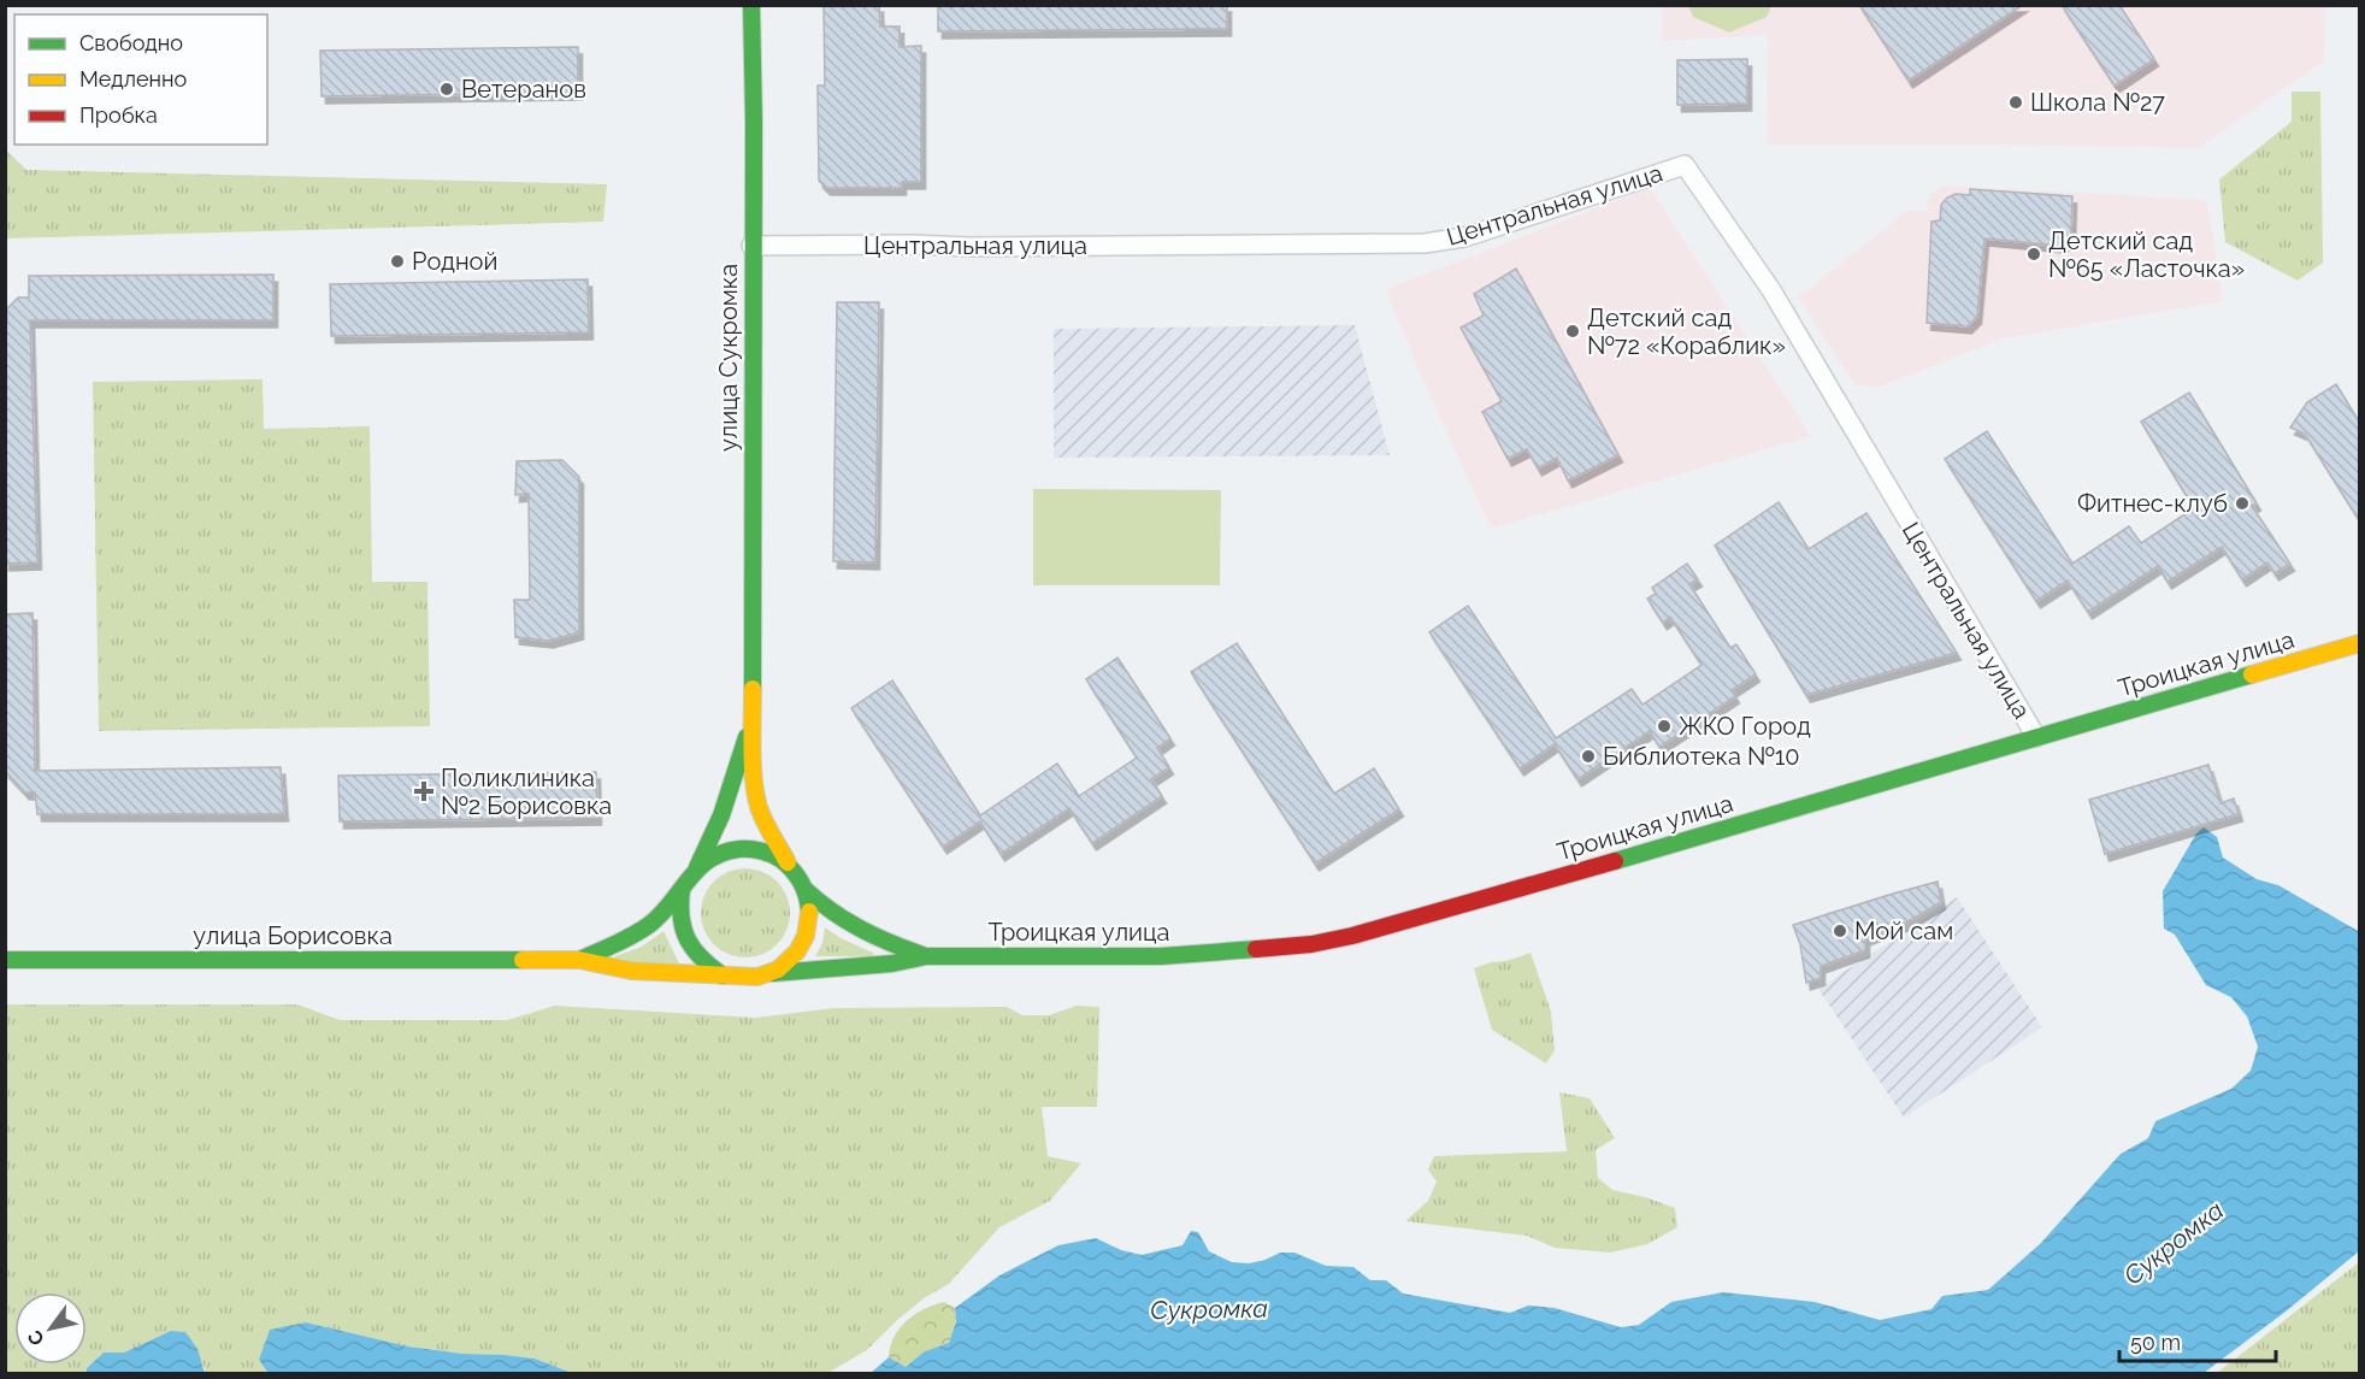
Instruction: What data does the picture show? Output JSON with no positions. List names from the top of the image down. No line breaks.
{"streets":{"street":["Центральная улица","улица Сукромка","Троицкая улица","улица Борисовка"]},"crossings":[["Центральная улица","улица Сукромка"],["Центральная улица","Троицкая улица"],["улица Сукромка","Троицкая улица"]],"water":["Сукромка"],"places":{"other":["Ветеранов","Школа №27","Детский сад №65 «Ласточка»","Родной","Детский сад №72 «Кораблик»","Фитнес-клуб","ЖКО Город","Библиотека №10","Мой сам"],"health":["Поликлиника №2 Борисовка"]},"legend":["Свободно","Медленно","Пробка"],"scale_bar":"50 m","north":"bottom left"}
